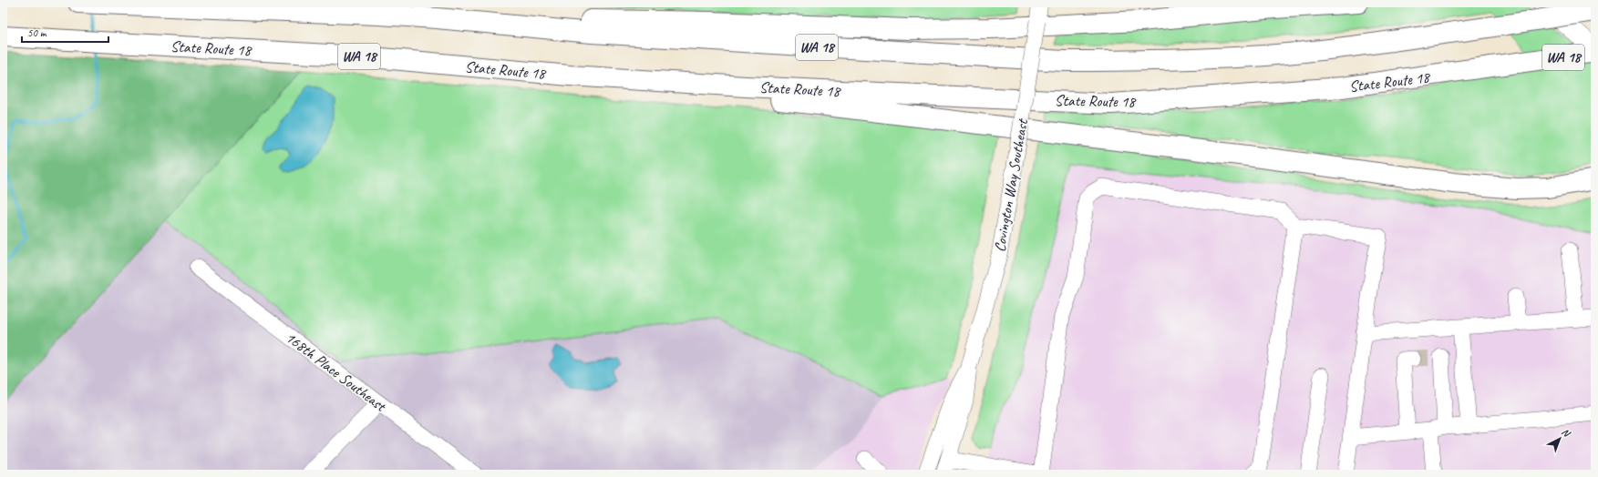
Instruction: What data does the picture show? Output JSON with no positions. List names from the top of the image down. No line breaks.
{"streets":{"highway":["WA 18","State Route 18"],"street":["Covington Way Southeast","168th Place Southeast"]},"scale_bar":"50 m","north":"top right"}
